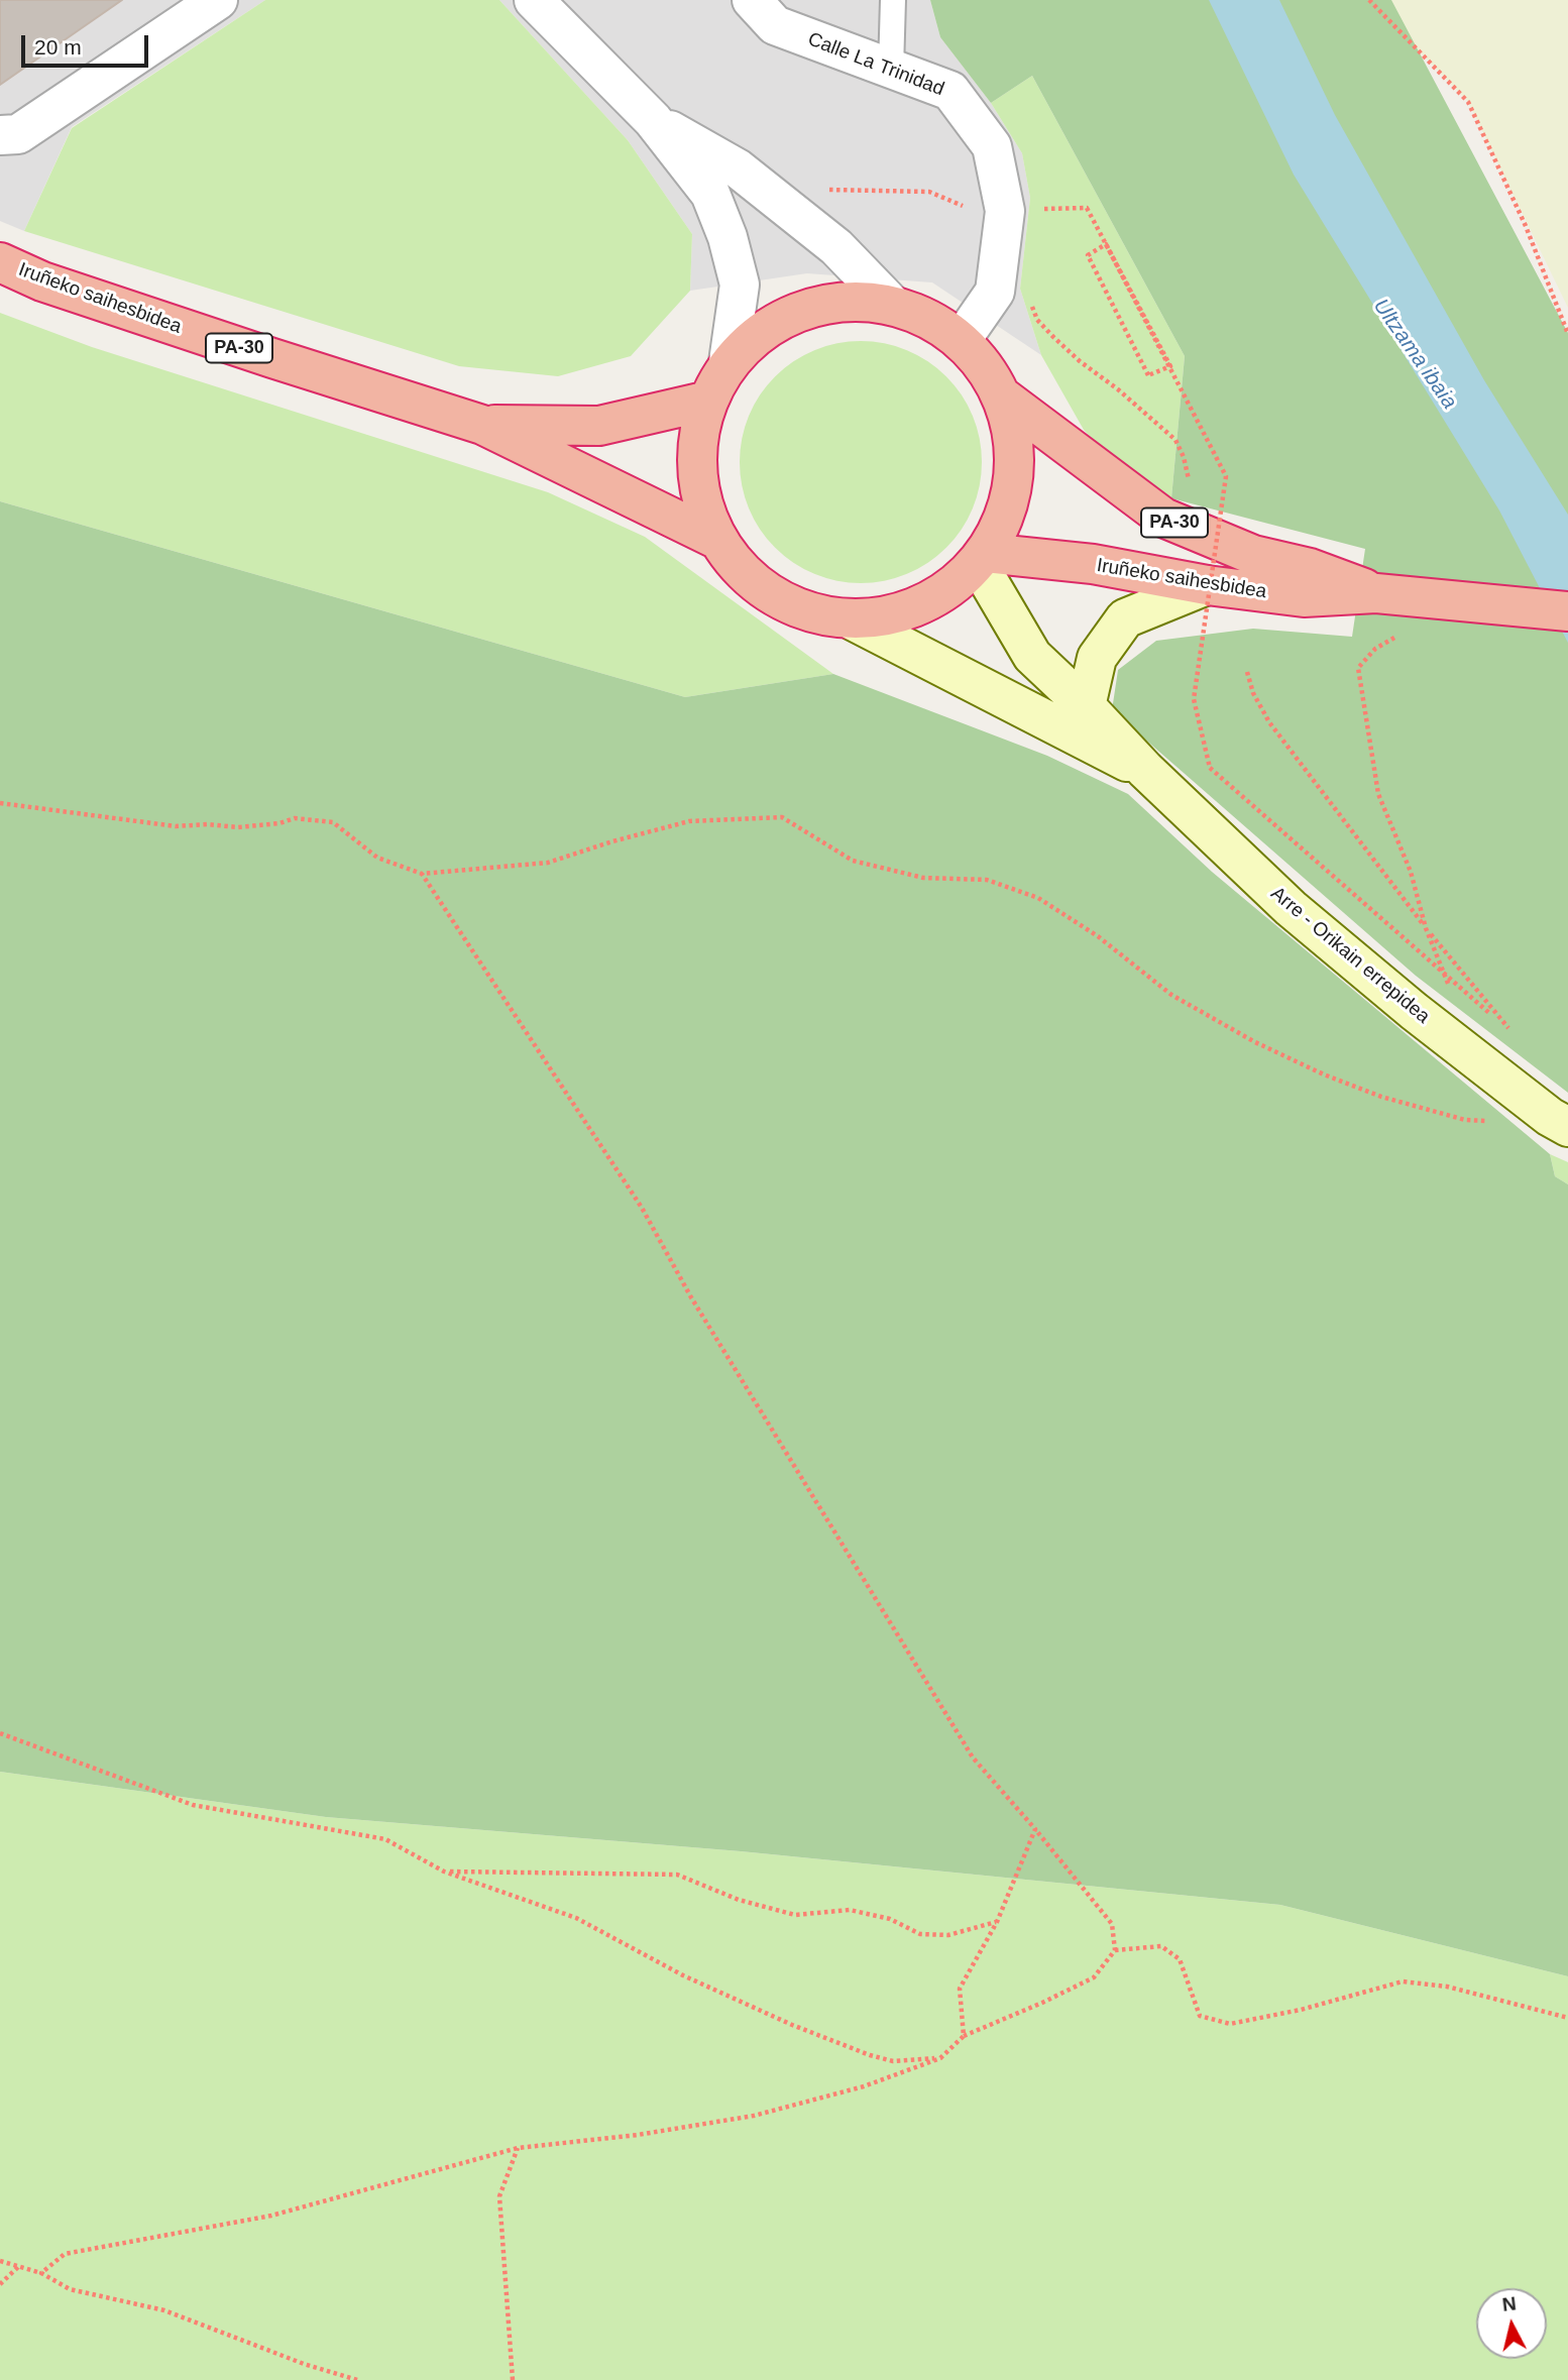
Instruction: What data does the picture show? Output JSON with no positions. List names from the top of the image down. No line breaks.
{"streets":{"highway":["Iruñeko saihesbidea","PA-30"],"main road":["Arre - Orikain errepidea"],"street":["Calle La Trinidad"]},"crossings":[["Calle La Trinidad","PA-30"],["Iruñeko saihesbidea","PA-30"],["Iruñeko saihesbidea","Arre - Orikain errepidea"],["PA-30","Arre - Orikain errepidea"]],"water":["Ultzama ibaia"],"scale_bar":"20 m","north":"top"}
